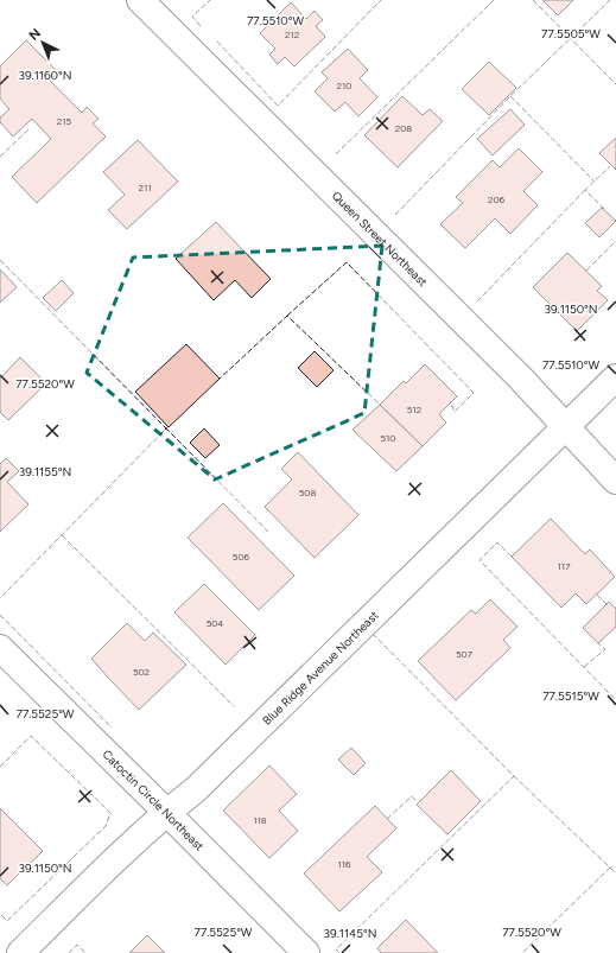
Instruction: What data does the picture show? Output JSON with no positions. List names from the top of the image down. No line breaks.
{"streets":{"street":["Queen Street Northeast","Blue Ridge Avenue Northeast","Catoctin Circle Northeast"]},"crossings":[["Queen Street Northeast","Blue Ridge Avenue Northeast"],["Blue Ridge Avenue Northeast","Catoctin Circle Northeast"]],"house_numbers":["212","210","215","208","211","206","512","510","508","506","117","504","507","502","118","116"],"north":"top left","coordinates":["77.5510°W","77.5505°W","39.1160°N","39.1150°N","77.5520°W","39.1155°N","77.5515°W","77.5525°W","39.1145°N"]}
